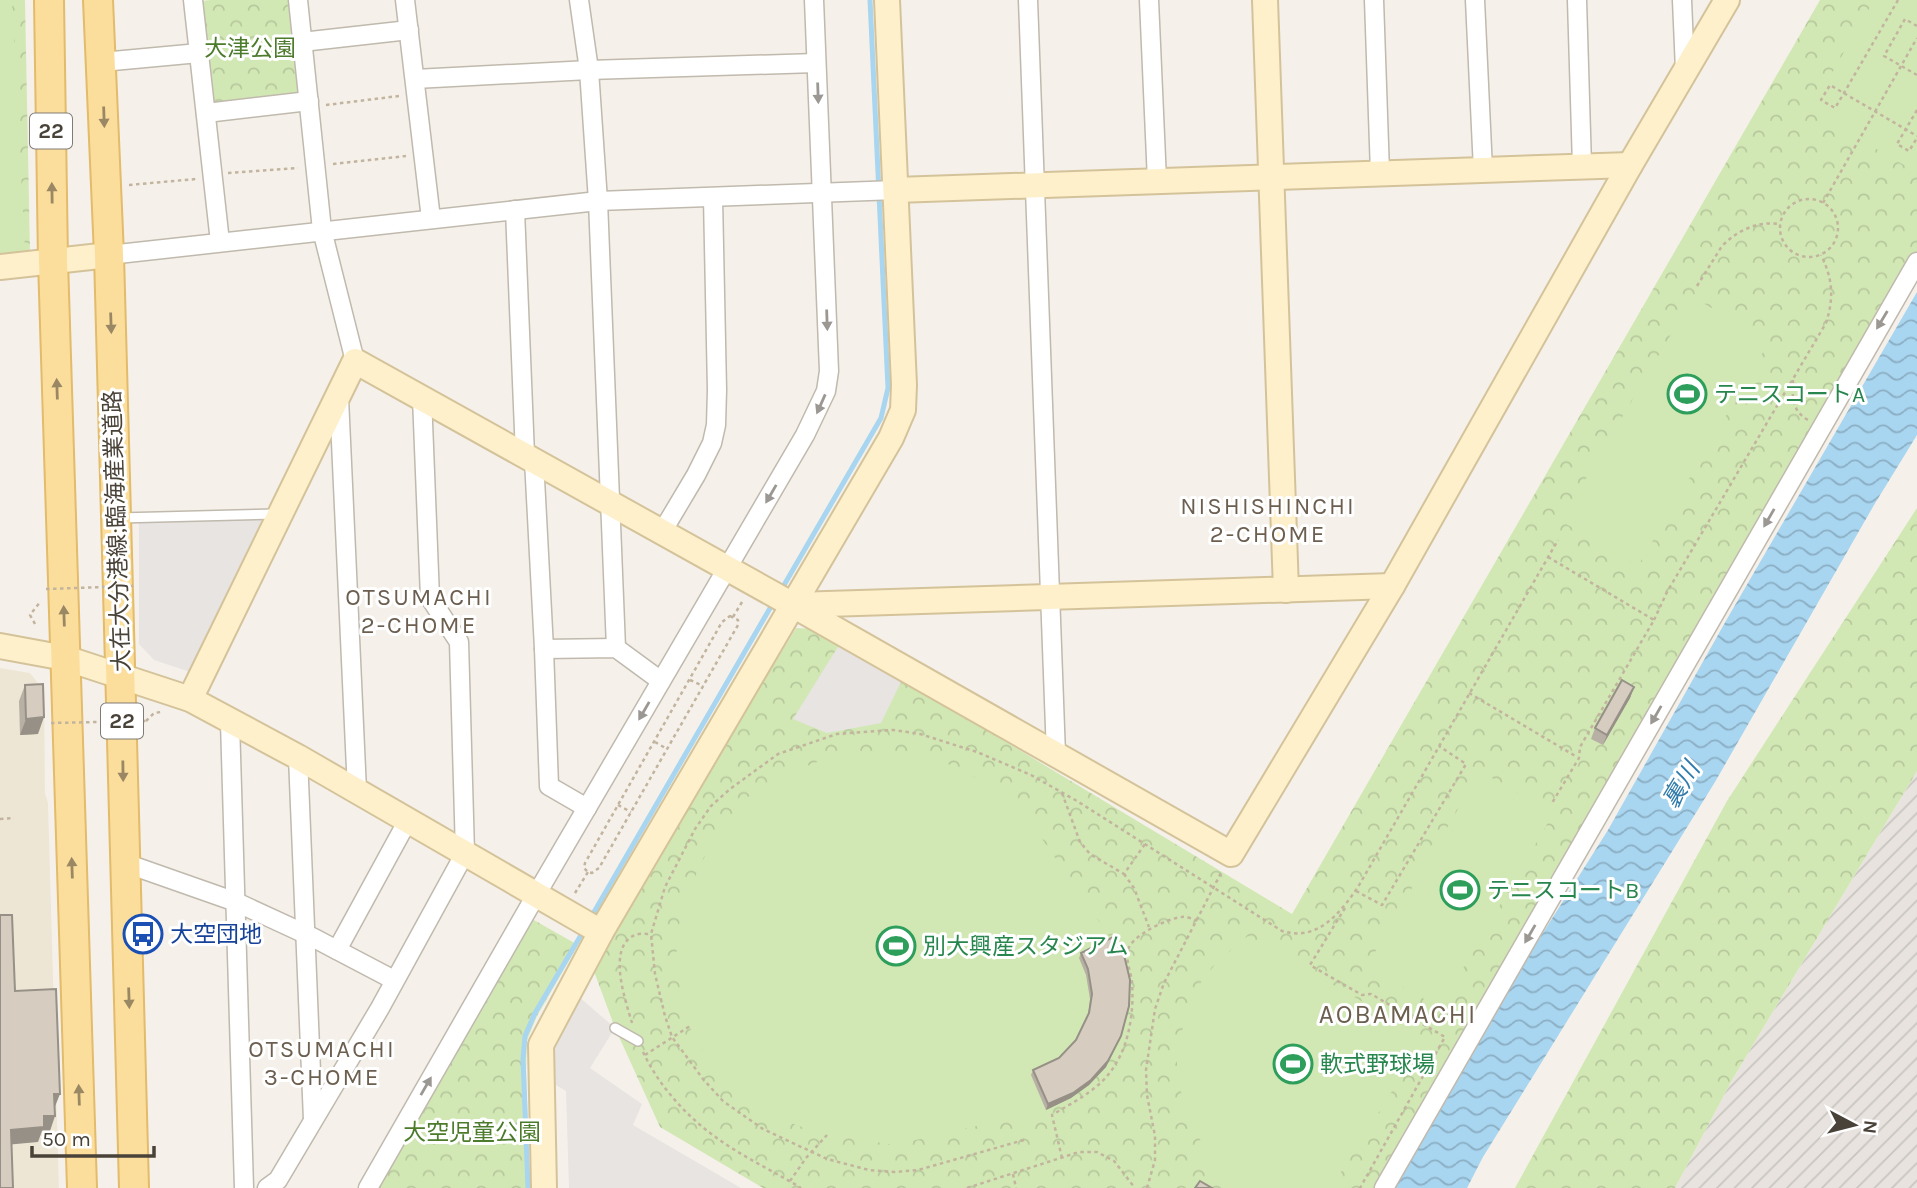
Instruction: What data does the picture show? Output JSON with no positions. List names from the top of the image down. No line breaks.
{"streets":{"main road":["22","大在大分港線;臨海産業道路"]},"districts":["NISHISHINCHI 2-CHOME","OTSUMACHI 2-CHOME","AOBAMACHI","OTSUMACHI 3-CHOME"],"water":["裏川"],"parks":["大津公園","大空児童公園"],"places":{"sports":["テニスコートA","テニスコートB","別大興産スタジアム","軟式野球場"],"bus stop":["大空団地"]},"scale_bar":"50 m","north":"right"}
